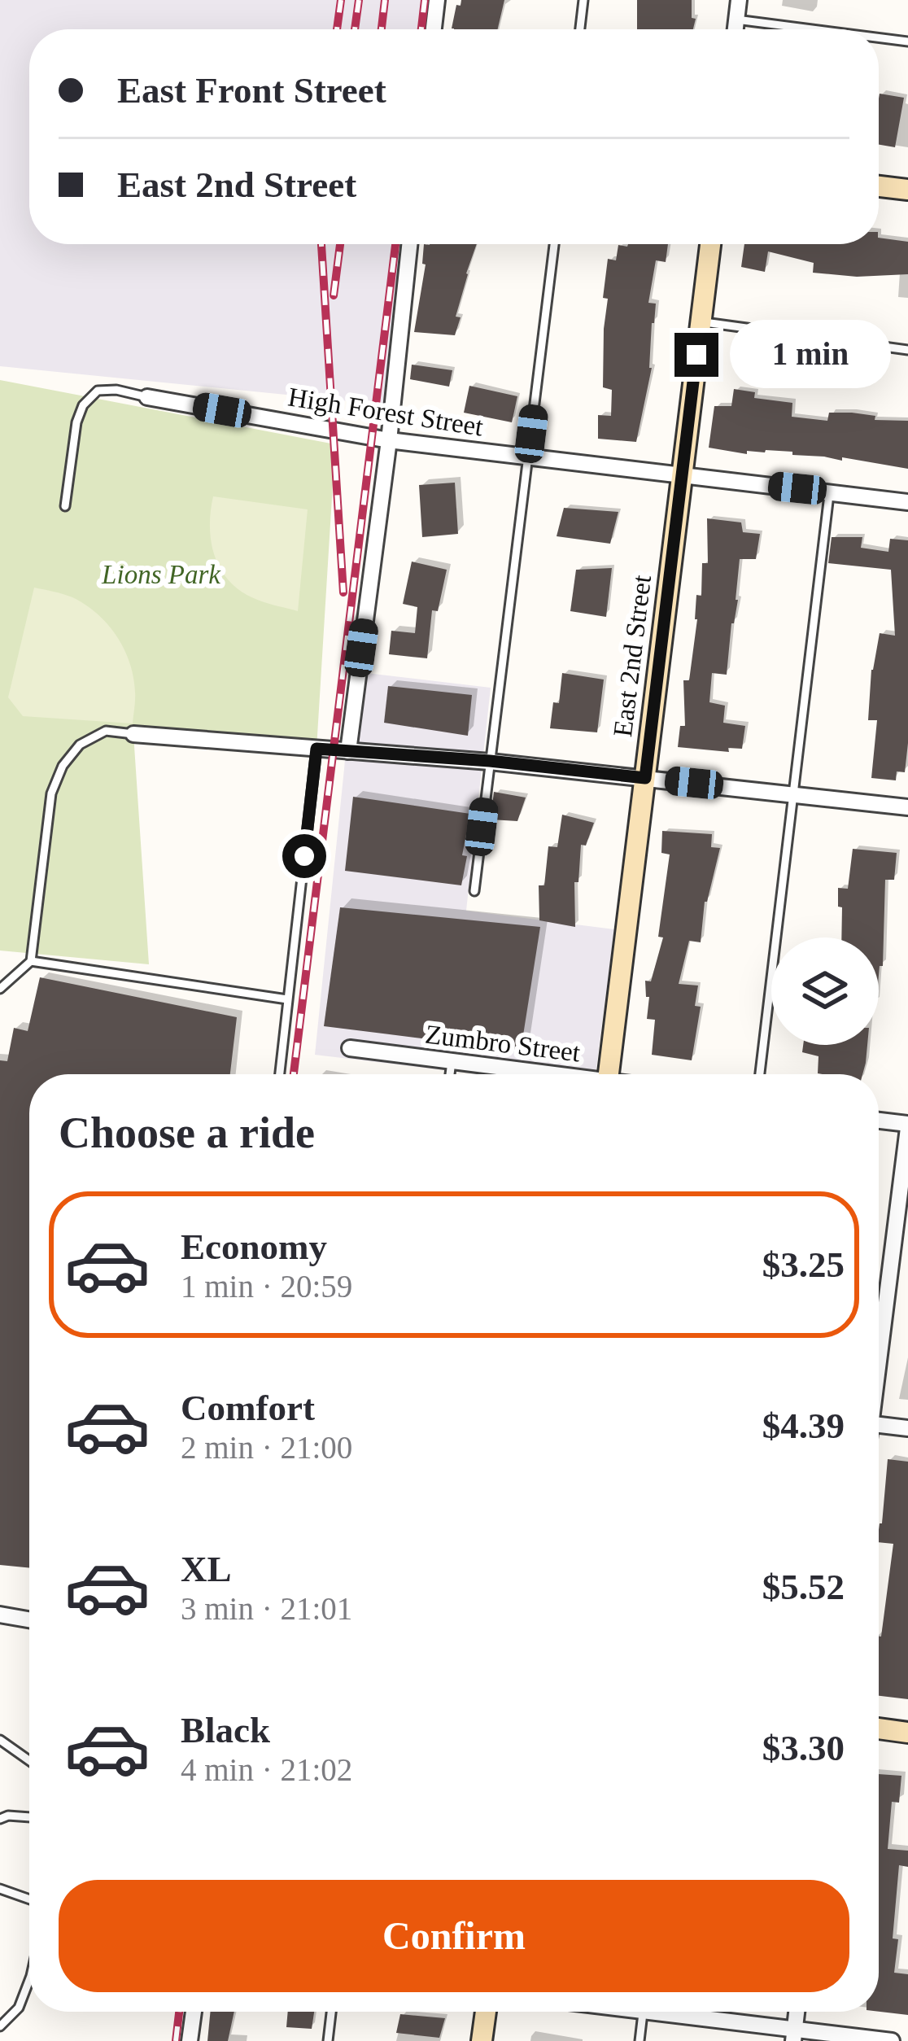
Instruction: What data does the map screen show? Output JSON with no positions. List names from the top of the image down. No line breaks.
{"streets":{"street":["High Forest Street","East 2nd Street","Zumbro Street"]},"crossings":[["High Forest Street","East 2nd Street"]],"parks":["Lions Park"],"page":{"banner":["East Front Street","East 2nd Street"],"bubble":"1 min","heading":"Choose a ride","list":[{"name":"Economy","note":"1 min · 20:59","value":"$3.25"},{"name":"Comfort","note":"2 min · 21:00","value":"$4.39"},{"name":"XL","note":"3 min · 21:01","value":"$5.52"},{"name":"Black","note":"4 min · 21:02","value":"$3.30"}],"buttons":"Confirm"}}
